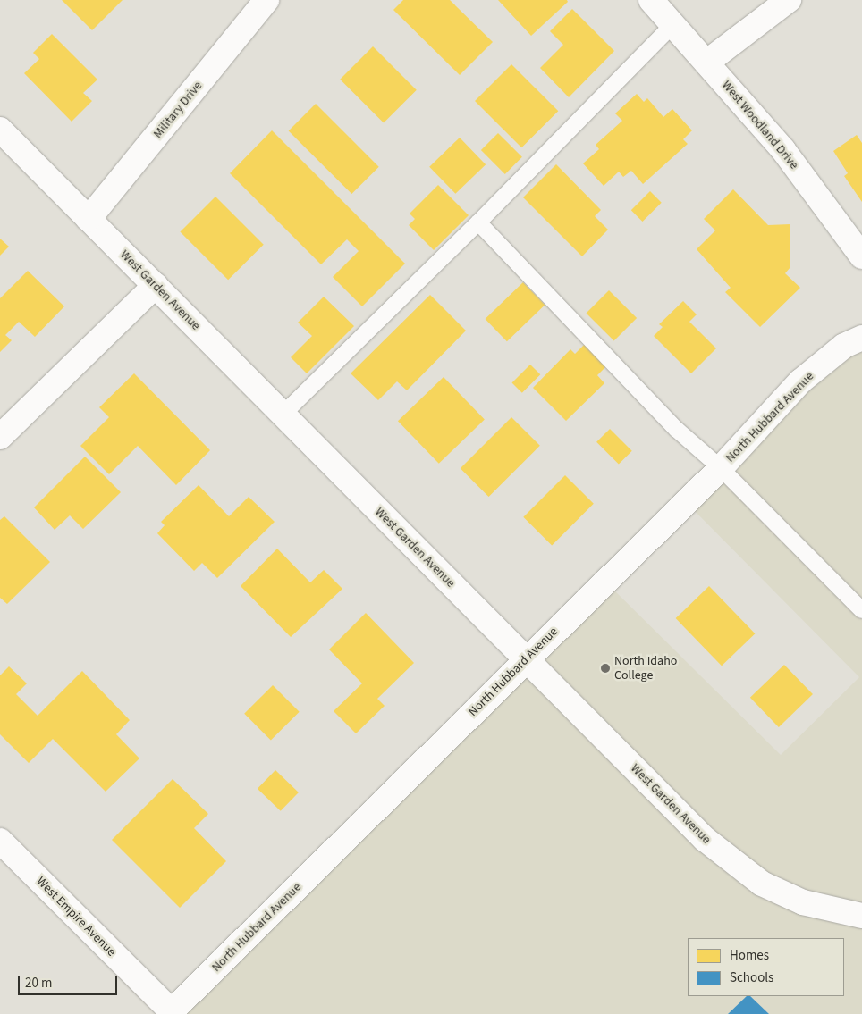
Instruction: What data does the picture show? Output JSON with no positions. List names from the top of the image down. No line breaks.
{"streets":{"street":["Military Drive","West Woodland Drive","West Garden Avenue","North Hubbard Avenue","West Empire Avenue"]},"crossings":[["Military Drive","West Garden Avenue"],["West Garden Avenue","North Hubbard Avenue"],["North Hubbard Avenue","West Empire Avenue"]],"places":["North Idaho College"],"legend":["Homes","Schools"],"scale_bar":"20 m"}
